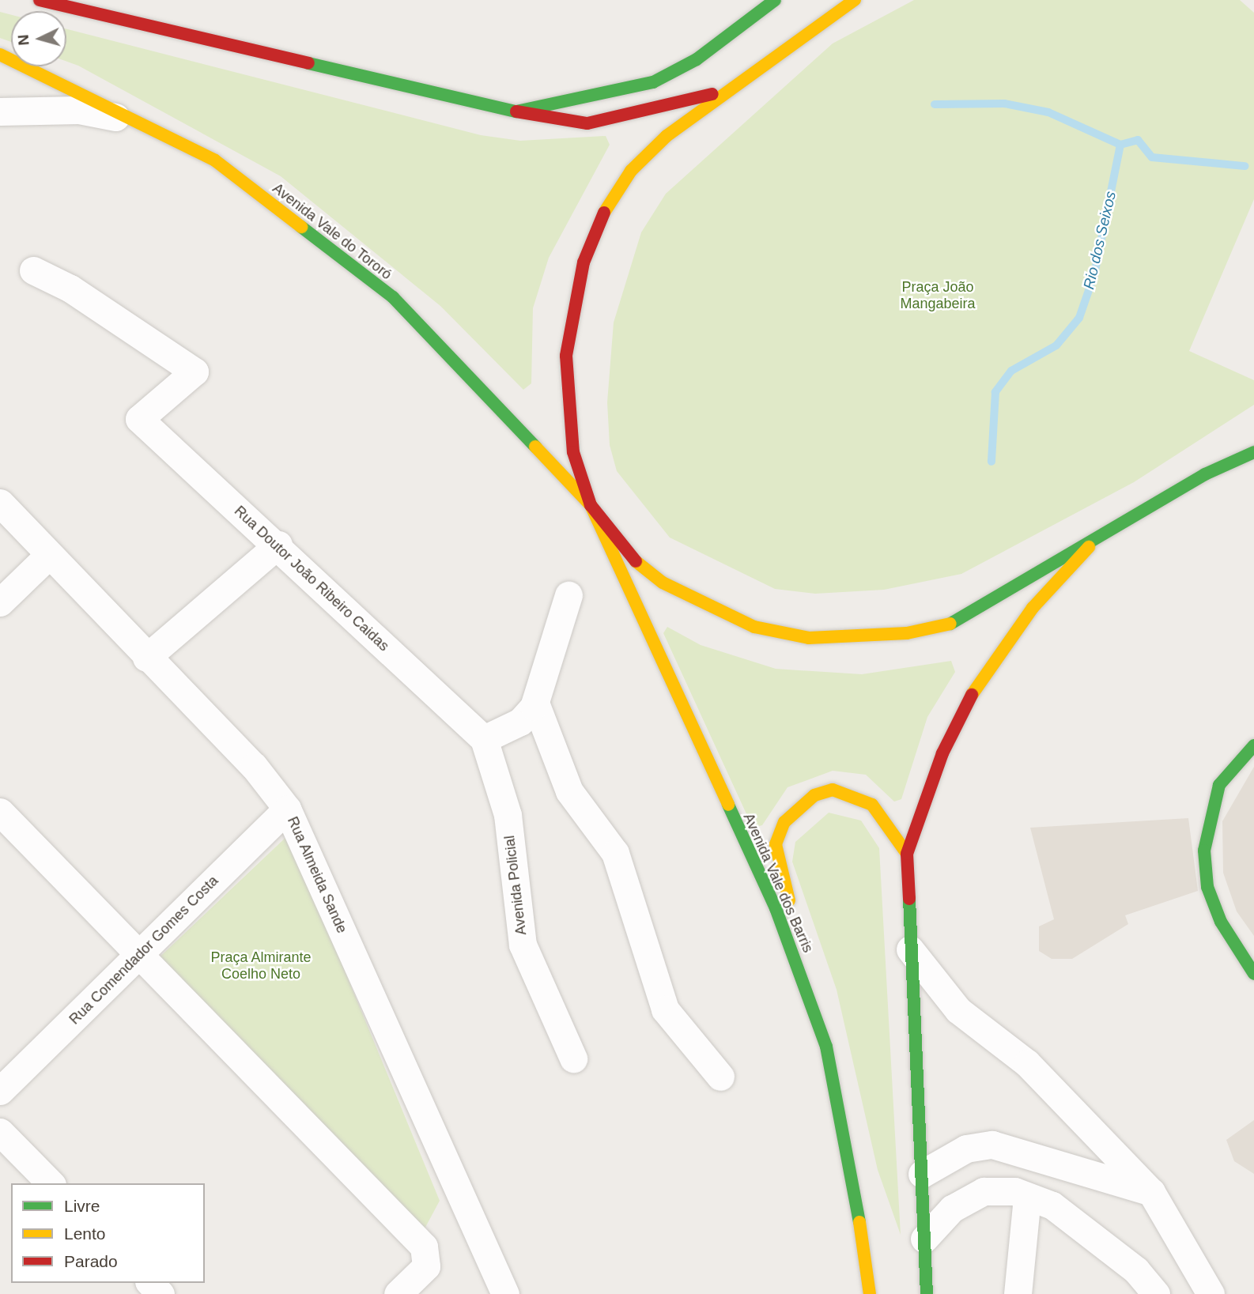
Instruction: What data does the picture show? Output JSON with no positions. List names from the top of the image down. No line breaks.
{"streets":{"street":["Avenida Vale do Tororó","Rua Doutor João Ribeiro Caidas","Rua Almeida Sande","Avenida Vale dos Barris","Avenida Policial","Rua Comendador Gomes Costa"]},"crossings":[["Avenida Vale do Tororó","Avenida Vale dos Barris"],["Rua Doutor João Ribeiro Caidas","Avenida Policial"],["Rua Almeida Sande","Rua Comendador Gomes Costa"]],"water":["Rio dos Seixos"],"parks":["Praça João Mangabeira","Praça Almirante Coelho Neto"],"legend":["Livre","Lento","Parado"],"north":"left"}
